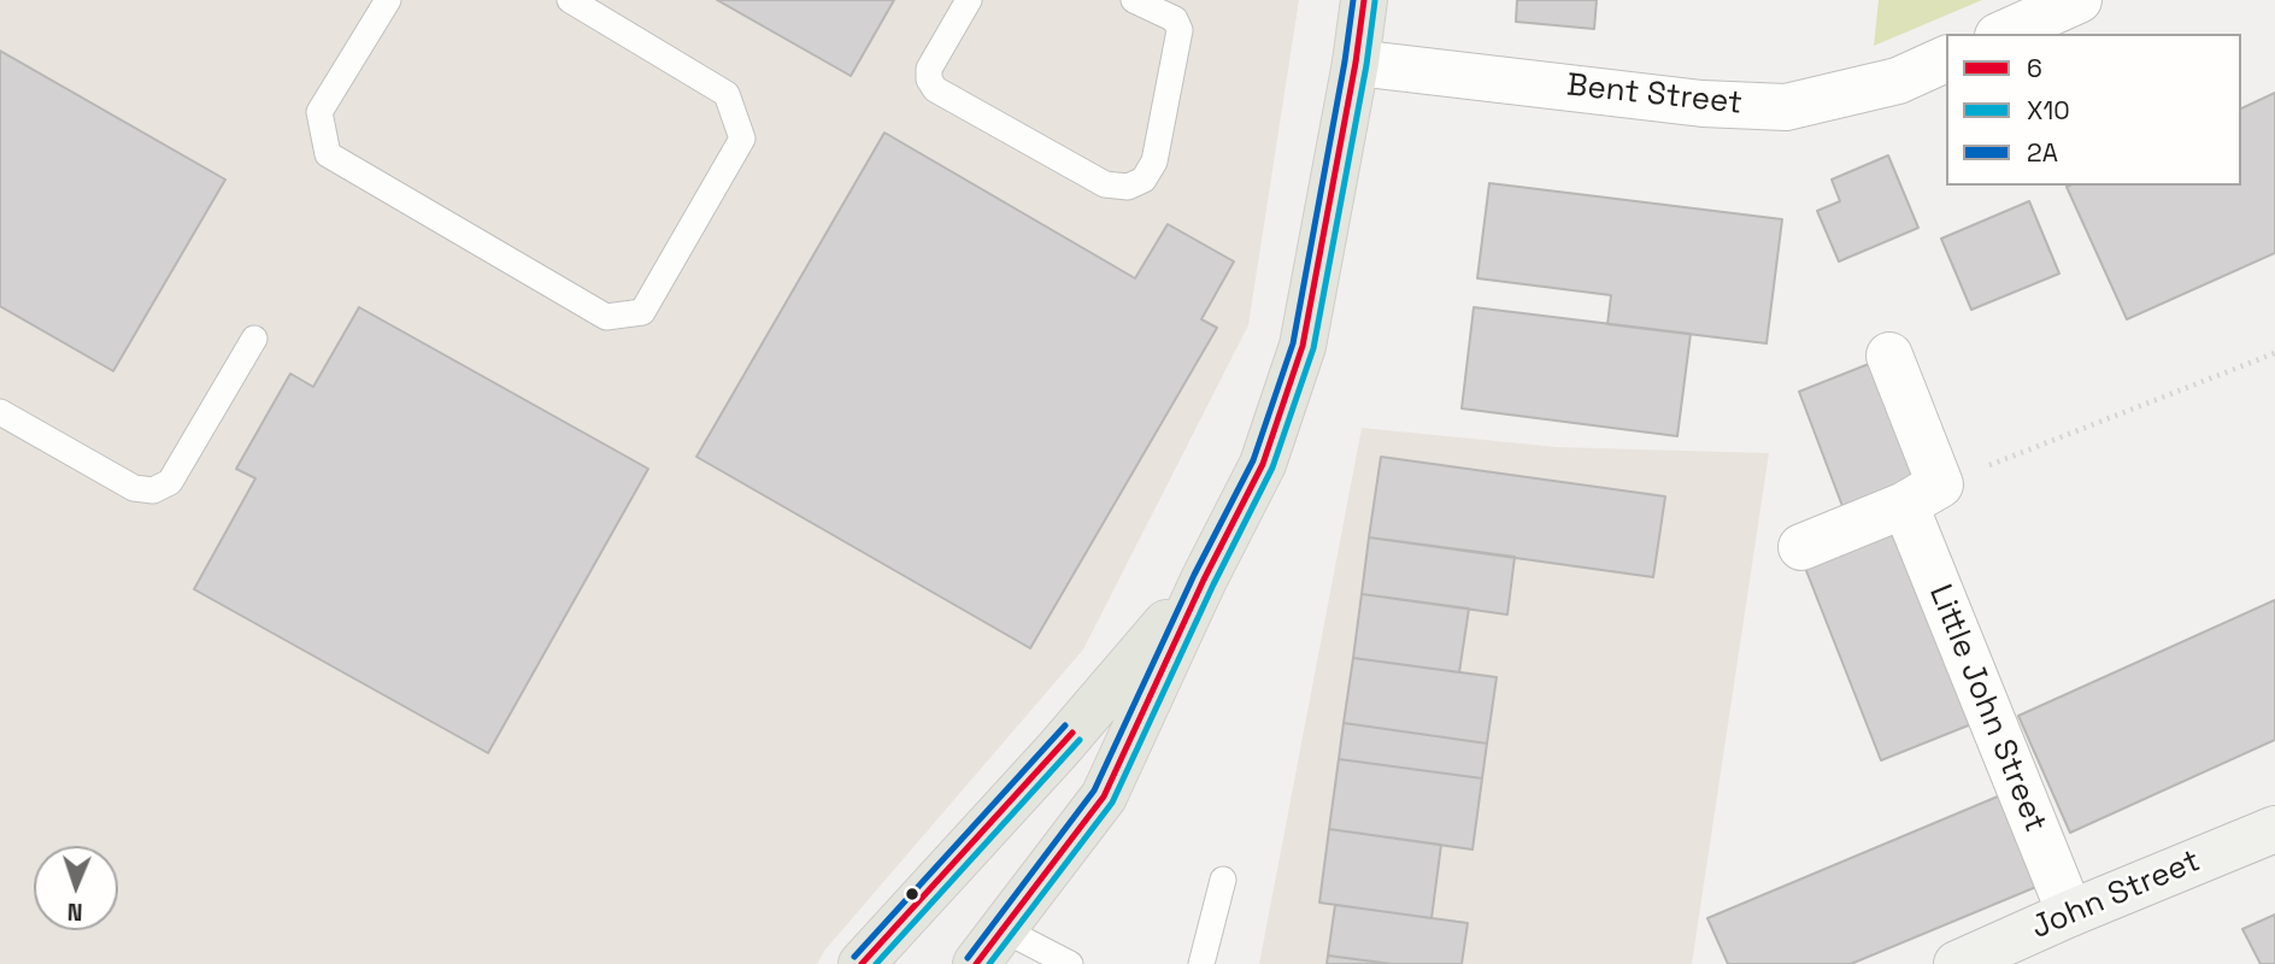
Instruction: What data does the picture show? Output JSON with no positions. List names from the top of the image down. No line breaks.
{"streets":{"main road":["John Street"],"street":["Bent Street","Little John Street"]},"crossings":[["Little John Street","John Street"]],"lines":["transit line 6","transit line 2A","transit line X10"],"legend":["6","X10","2A"],"north":"bottom"}
